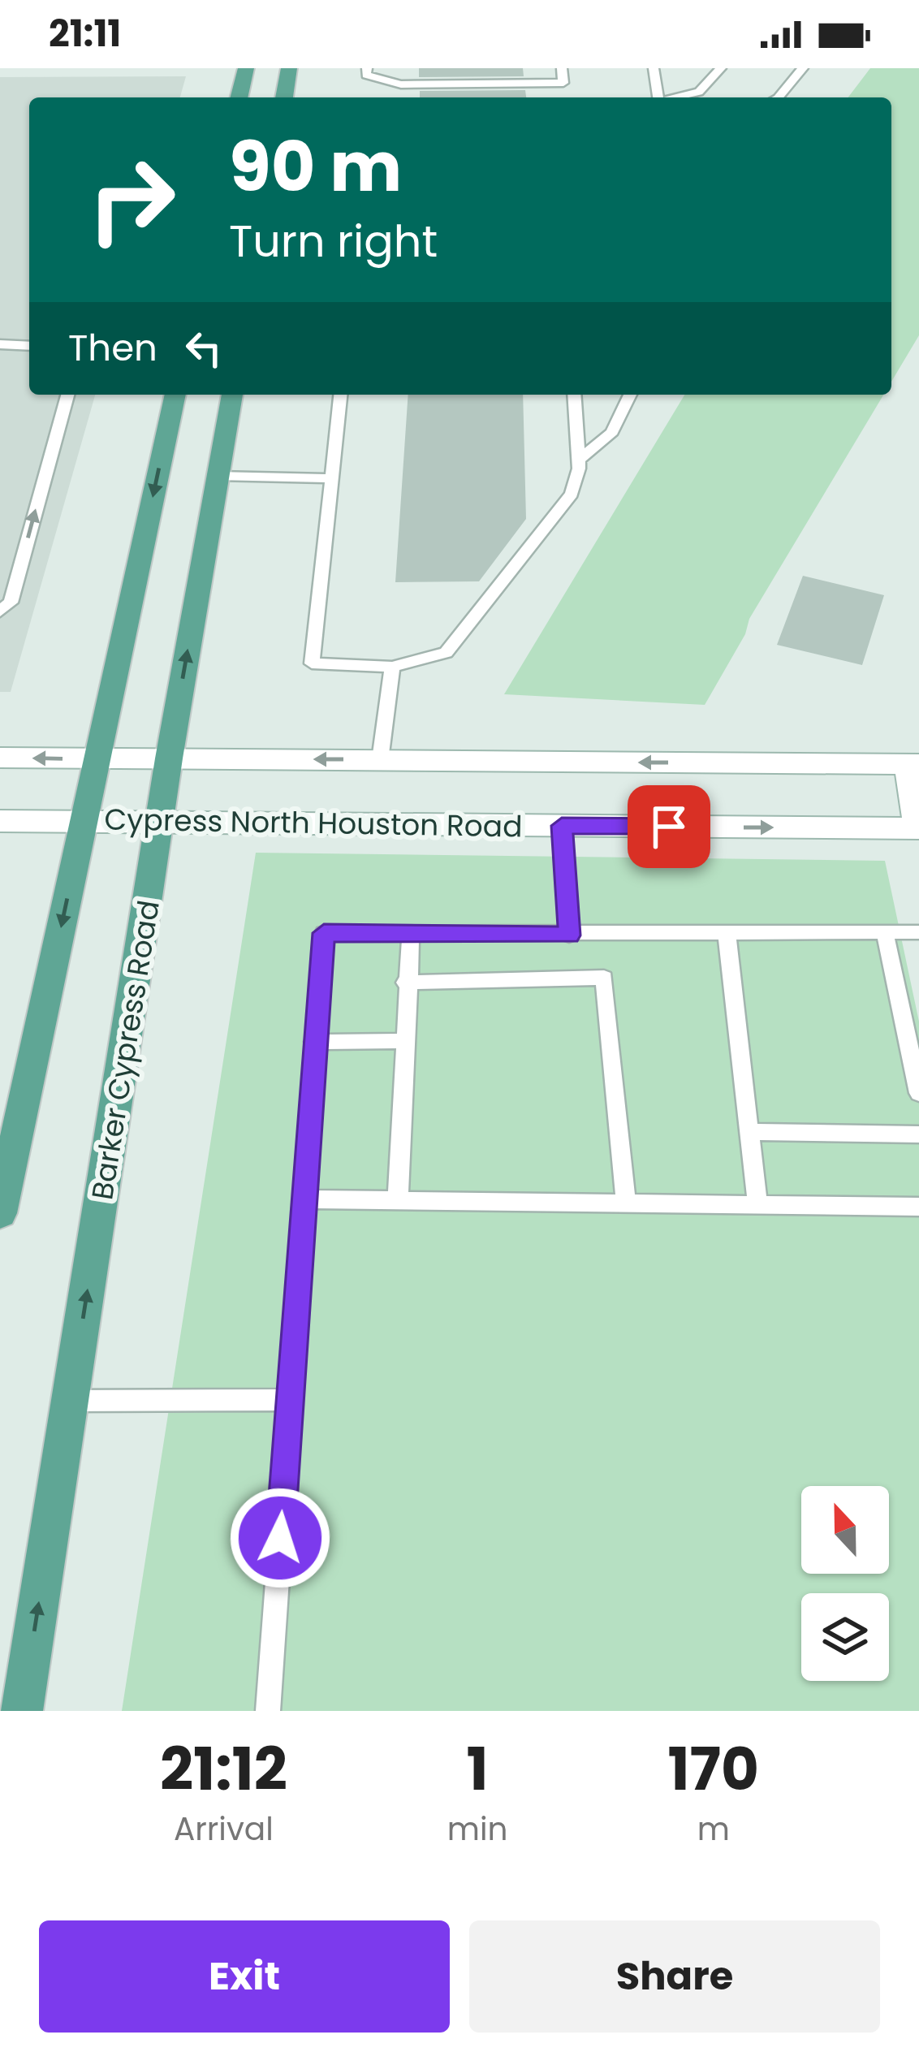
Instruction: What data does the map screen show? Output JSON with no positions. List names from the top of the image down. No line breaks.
{"streets":{"main road":["Cypress North Houston Road","Barker Cypress Road"]},"crossings":[["Cypress North Houston Road","Barker Cypress Road"]],"north":"top","page":{"status":"21:11","turn":["90 m","Turn right"],"then":"Then","eta":["21:12","Arrival","1","min","170","m"],"buttons":["Exit","Share"]}}
